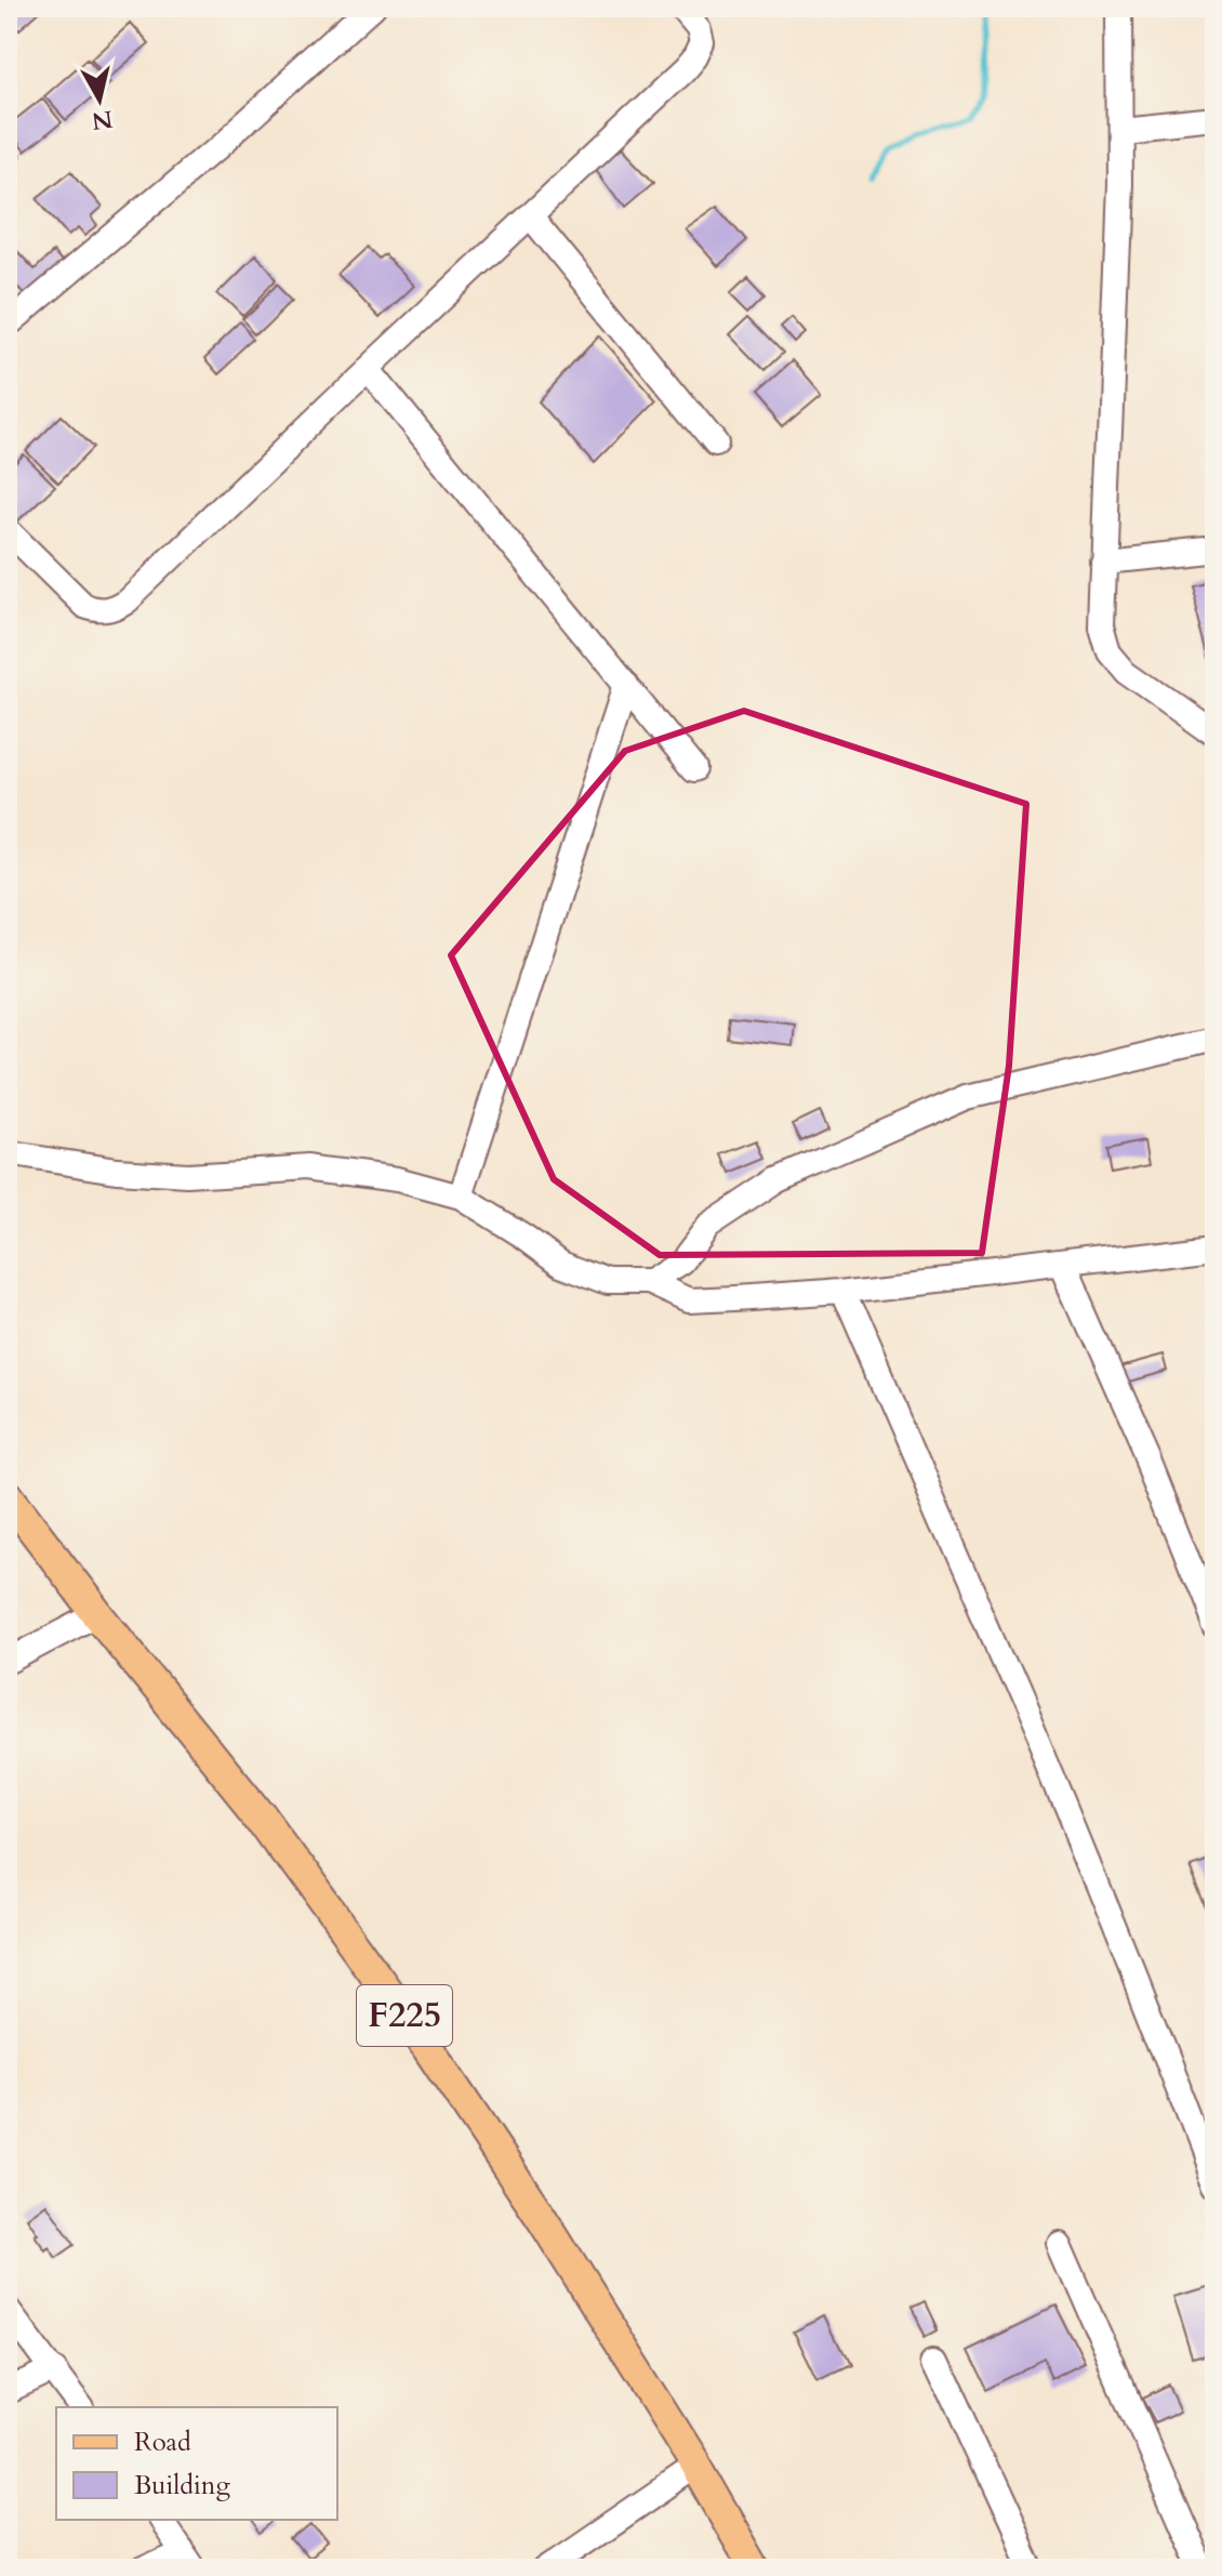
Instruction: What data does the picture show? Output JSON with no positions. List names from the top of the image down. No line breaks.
{"streets":{"main road":["F225"]},"legend":["Road","Building"],"north":"bottom"}
